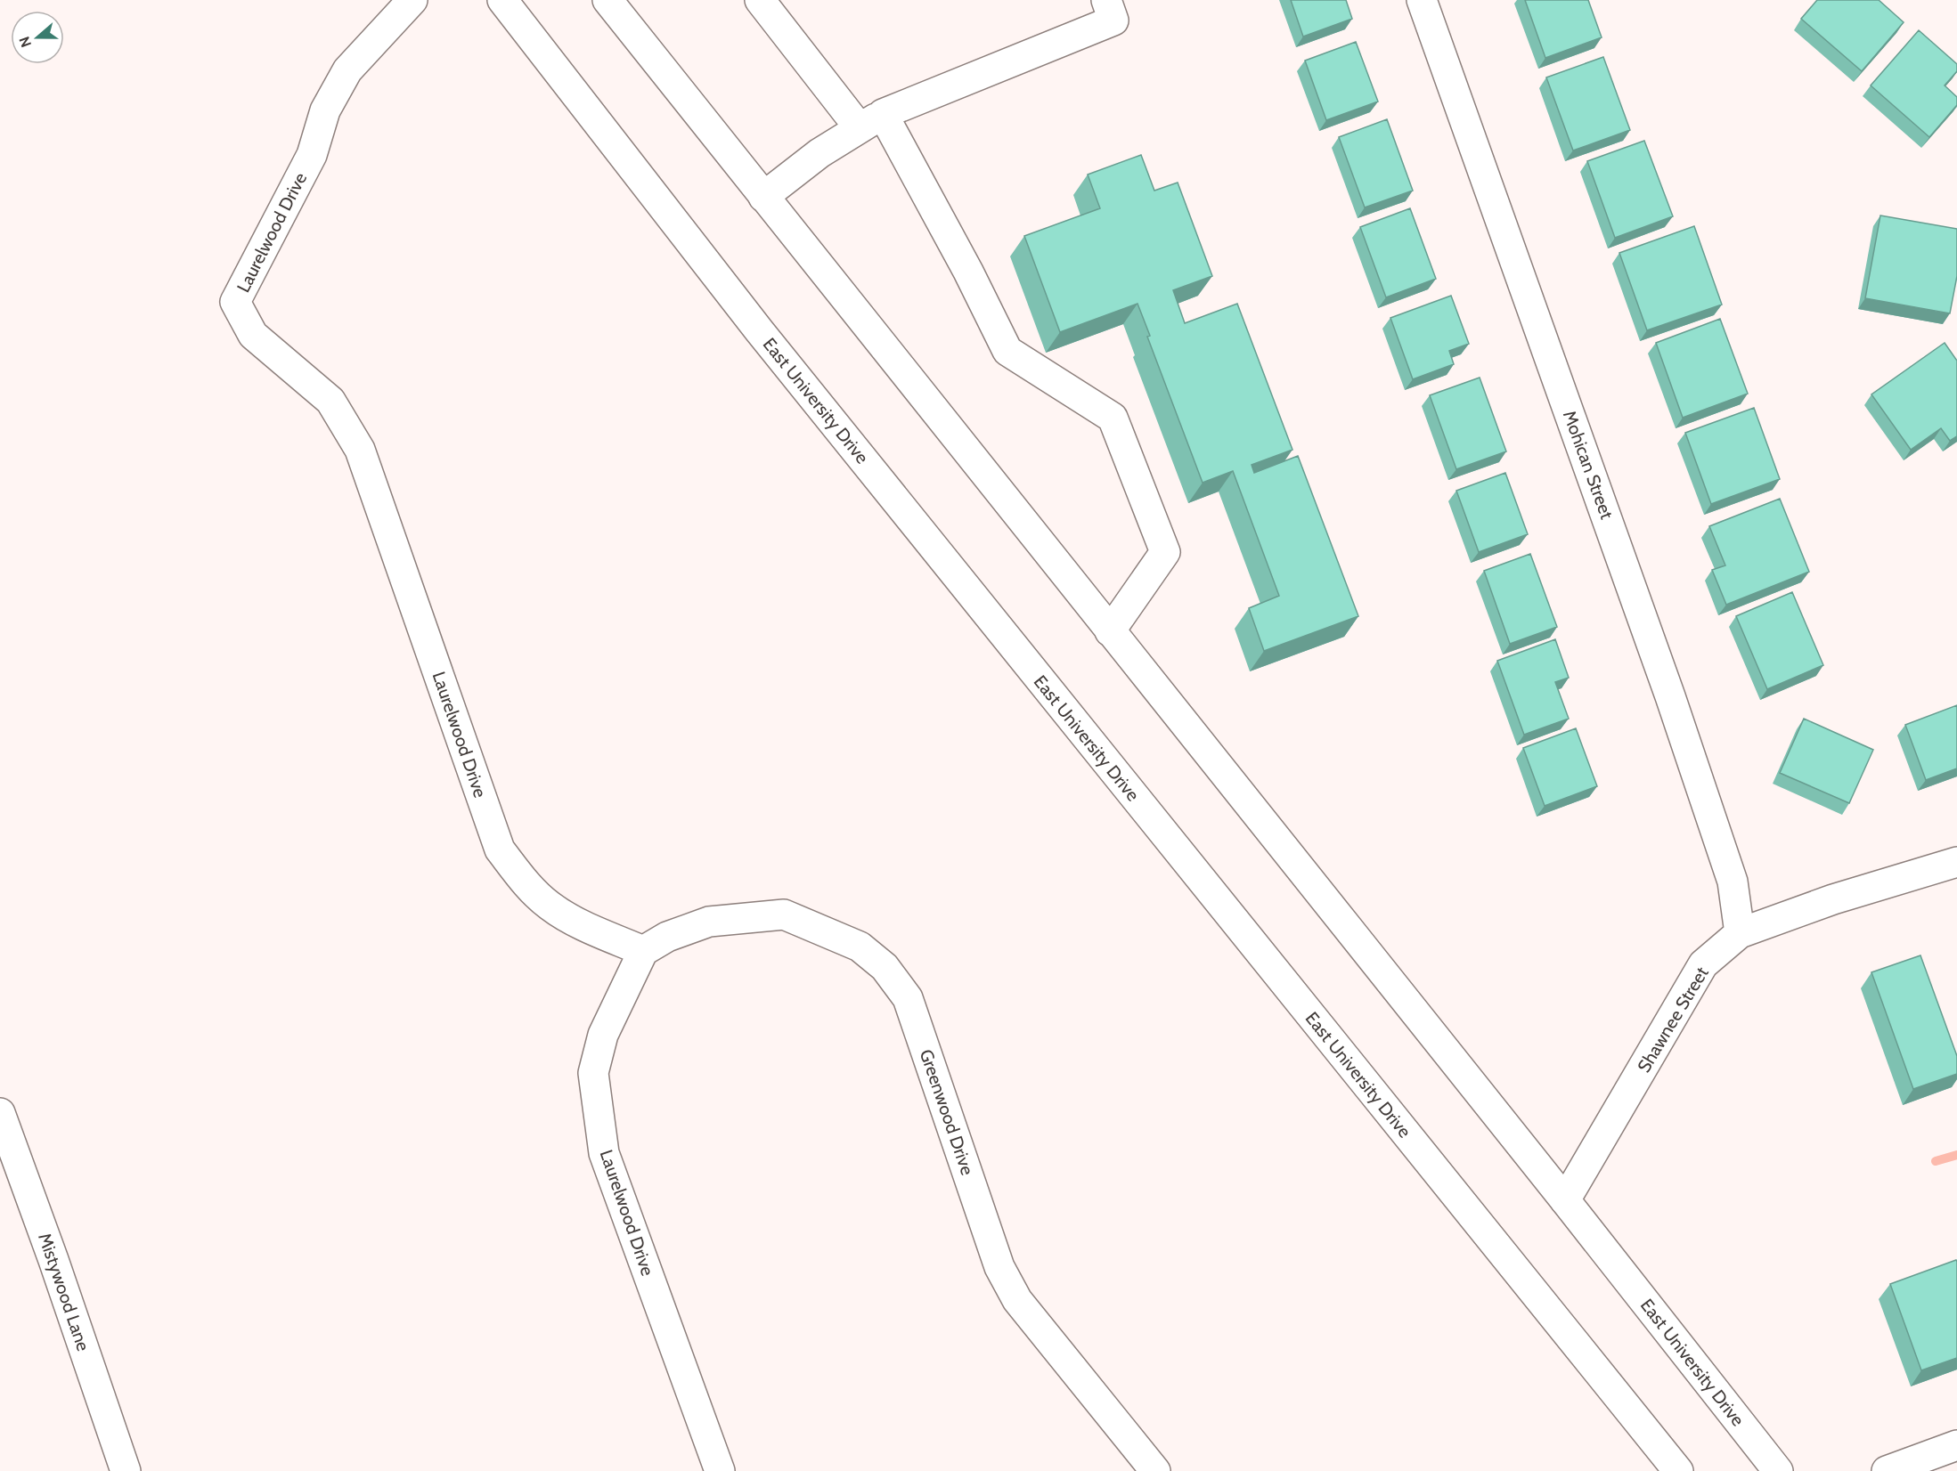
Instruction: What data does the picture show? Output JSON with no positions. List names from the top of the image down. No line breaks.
{"streets":{"street":["Laurelwood Drive","East University Drive","Mohican Street","Shawnee Street","Greenwood Drive","Mistywood Lane"]},"crossings":[["Laurelwood Drive","Greenwood Drive"],["East University Drive","Shawnee Street"],["Mohican Street","Shawnee Street"]],"north":"left"}
